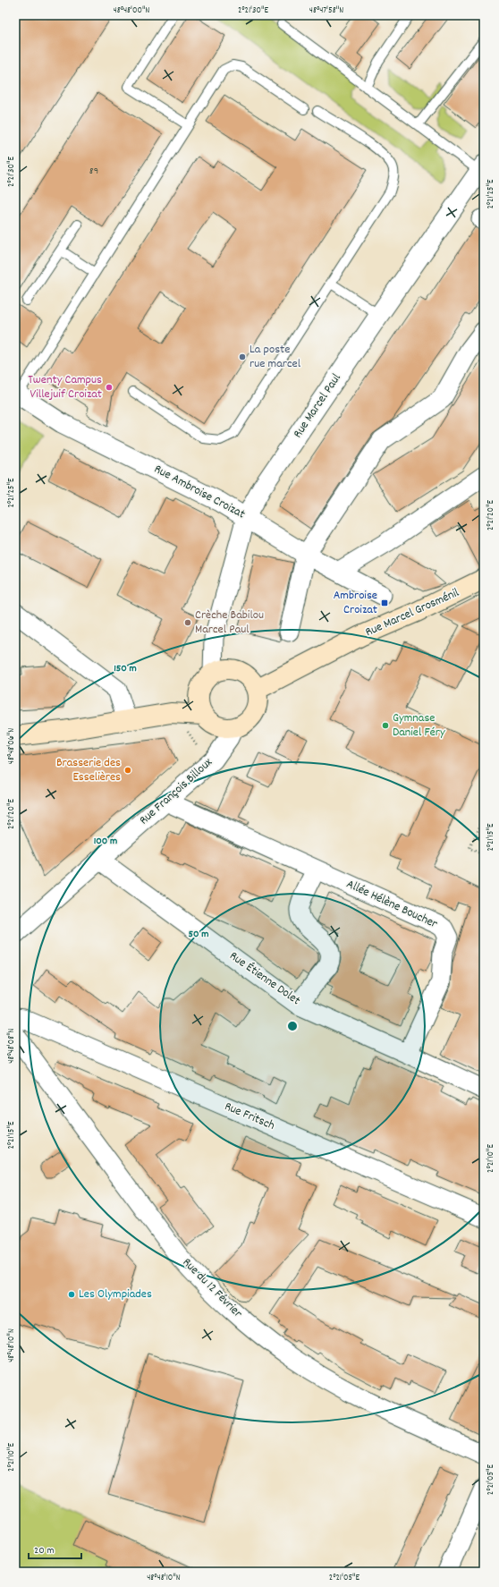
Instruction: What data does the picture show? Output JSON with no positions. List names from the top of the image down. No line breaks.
{"streets":{"street":["Rue Marcel Paul","Rue Ambroise Croizat","Rue Marcel Grosménil","Rue François Billoux","Allée Hélène Boucher","Rue Étienne Dolet","Rue Fritsch","Rue du 12 Février"]},"crossings":[["Rue Marcel Paul","Rue Ambroise Croizat"],["Rue Marcel Paul","Rue Marcel Grosménil"],["Rue Marcel Paul","Rue François Billoux"],["Rue Marcel Grosménil","Rue François Billoux"],["Rue François Billoux","Allée Hélène Boucher"],["Rue François Billoux","Rue Étienne Dolet"],["Allée Hélène Boucher","Rue Étienne Dolet"]],"places":{"other":["La poste rue marcel","Twenty Campus Villejuif Croizat","Crèche Babilou Marcel Paul","Gymnase Daniel Féry","Brasserie des Esselières","Les Olympiades"],"transit":["Ambroise Croizat"]},"house_numbers":["89"],"scale_bar":"20 m","coordinates":["48°48'00\"N","2°21'30\"E","48°47'58\"N","2°21'25\"E","2°21'20\"E","48°48'06\"N","2°21'15\"E","48°48'08\"N","2°21'10\"E","48°48'10\"N","2°21'05\"E"],"rings":["150 m","100 m","50 m"]}
